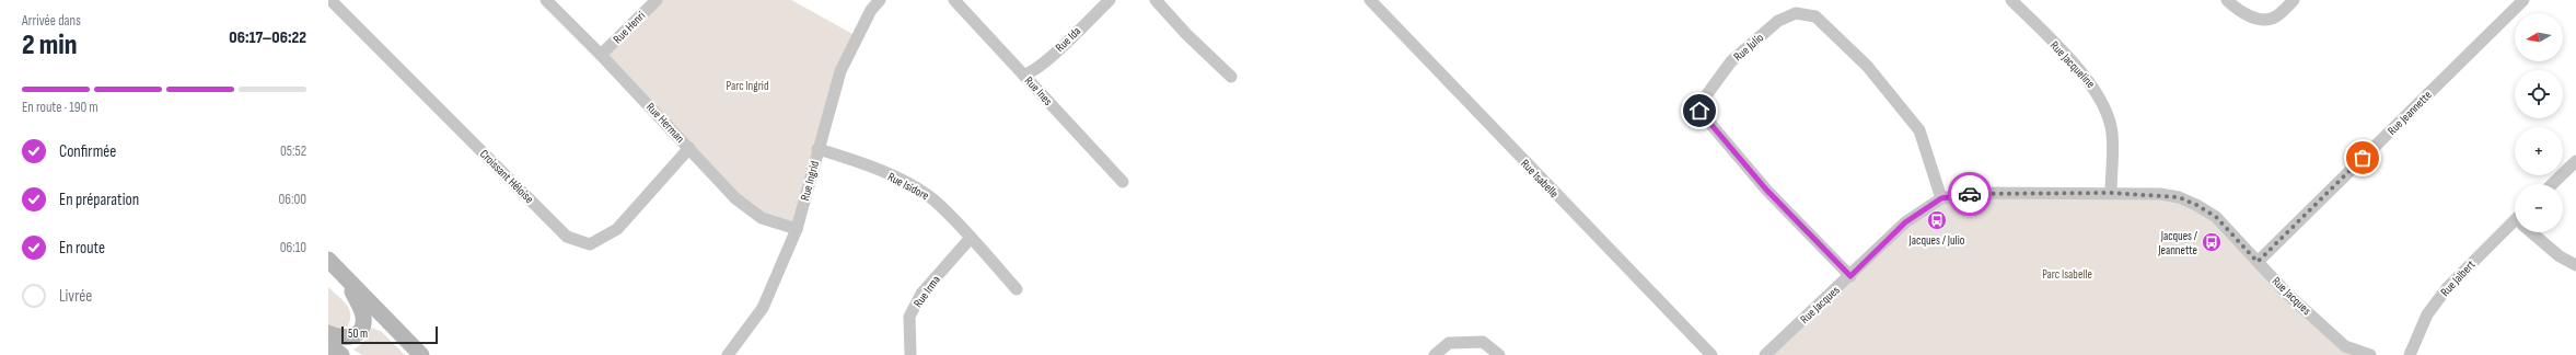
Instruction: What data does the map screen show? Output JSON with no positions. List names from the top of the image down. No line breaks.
{"streets":{"street":["Rue Henri","Rue Ida","Rue Julio","Rue Jacqueline","Rue Ines","Rue Jeannette","Rue Herman","Croissant Héloise","Rue Isabelle","Rue Ingrid","Rue Isidore","Rue Jalbert","Rue Irma","Rue Jacques"]},"crossings":[["Rue Henri","Rue Herman"],["Rue Ida","Rue Ines"],["Rue Julio","Rue Jacques"],["Rue Jacqueline","Rue Jacques"],["Rue Jeannette","Rue Jacques"],["Rue Herman","Croissant Héloise"],["Rue Herman","Rue Ingrid"],["Rue Ingrid","Rue Isidore"],["Rue Isidore","Rue Irma"]],"parks":["Parc Ingrid","Parc Isabelle"],"places":{"bus stop":["Jacques / Julio","Jacques / Jeannette"]},"scale_bar":"50 m","north":"left","page":{"heading":["2 min","Arrivée dans","06:17–06:22"],"map_buttons":["+","−"],"bar":"En route · 190 m","list":[["Confirmée","05:52"],["En préparation","06:00"],["En route","06:10"],"Livrée"],"scale":"50 m"}}
